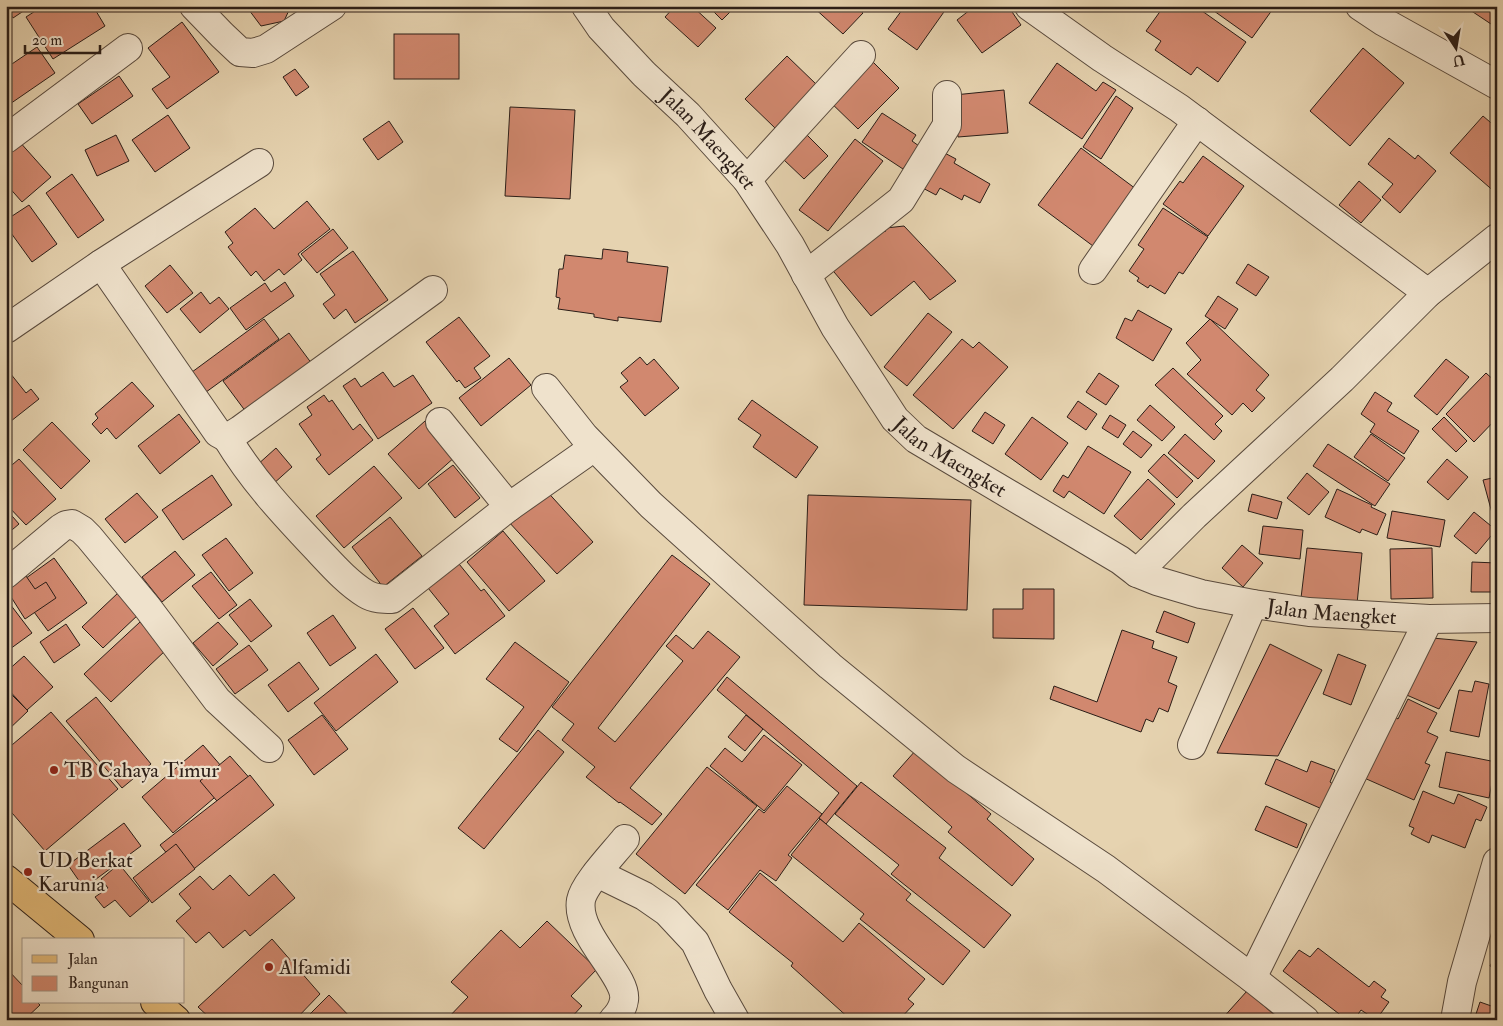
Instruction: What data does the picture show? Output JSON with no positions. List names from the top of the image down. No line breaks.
{"streets":{"street":["Jalan Maengket"]},"places":["TB Cahaya Timur","UD Berkat Karunia","Alfamidi"],"legend":["Jalan","Bangunan"],"scale_bar":"20 m","north":"bottom"}
